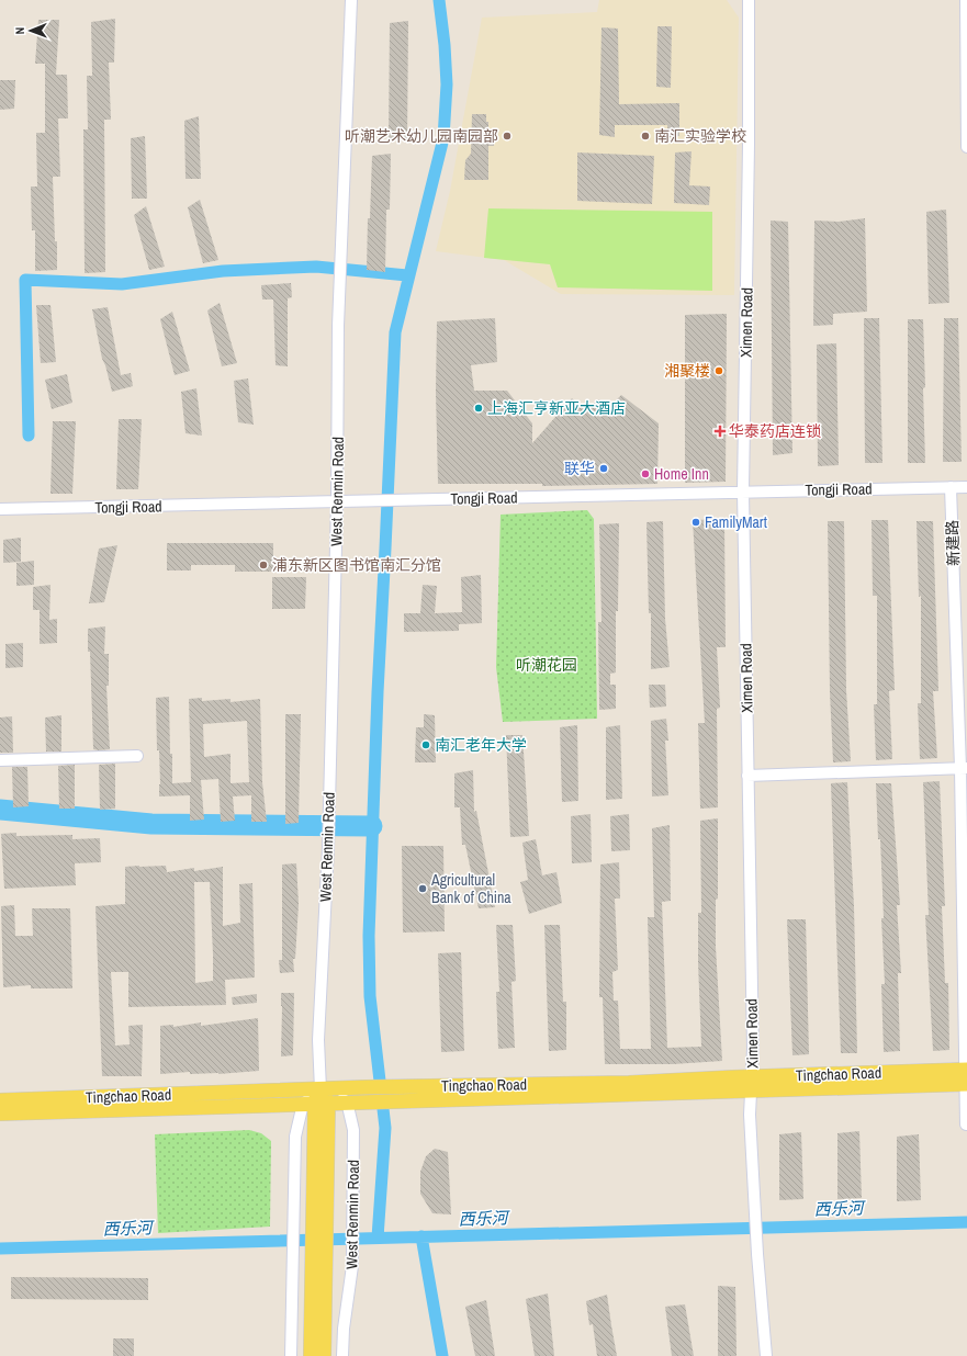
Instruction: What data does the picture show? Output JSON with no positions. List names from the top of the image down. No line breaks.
{"streets":{"main road":["West Renmin Road","Tingchao Road"],"street":["Ximen Road","Tongji Road","新建路"]},"crossings":[["Ximen Road","Tongji Road"],["Ximen Road","Tingchao Road"],["Tongji Road","West Renmin Road"],["Tongji Road","新建路"],["West Renmin Road","Tingchao Road"],["新建路","Tingchao Road"]],"water":["西乐河"],"parks":["听潮花园"],"places":{"other":["听潮艺术幼儿园南园部","南汇实验学校","湘聚楼","上海汇亨新亚大酒店","联华","Home Inn","FamilyMart","浦东新区图书馆南汇分馆","南汇老年大学","Agricultural Bank of China"],"health":["华泰药店连锁"]},"north":"left"}
